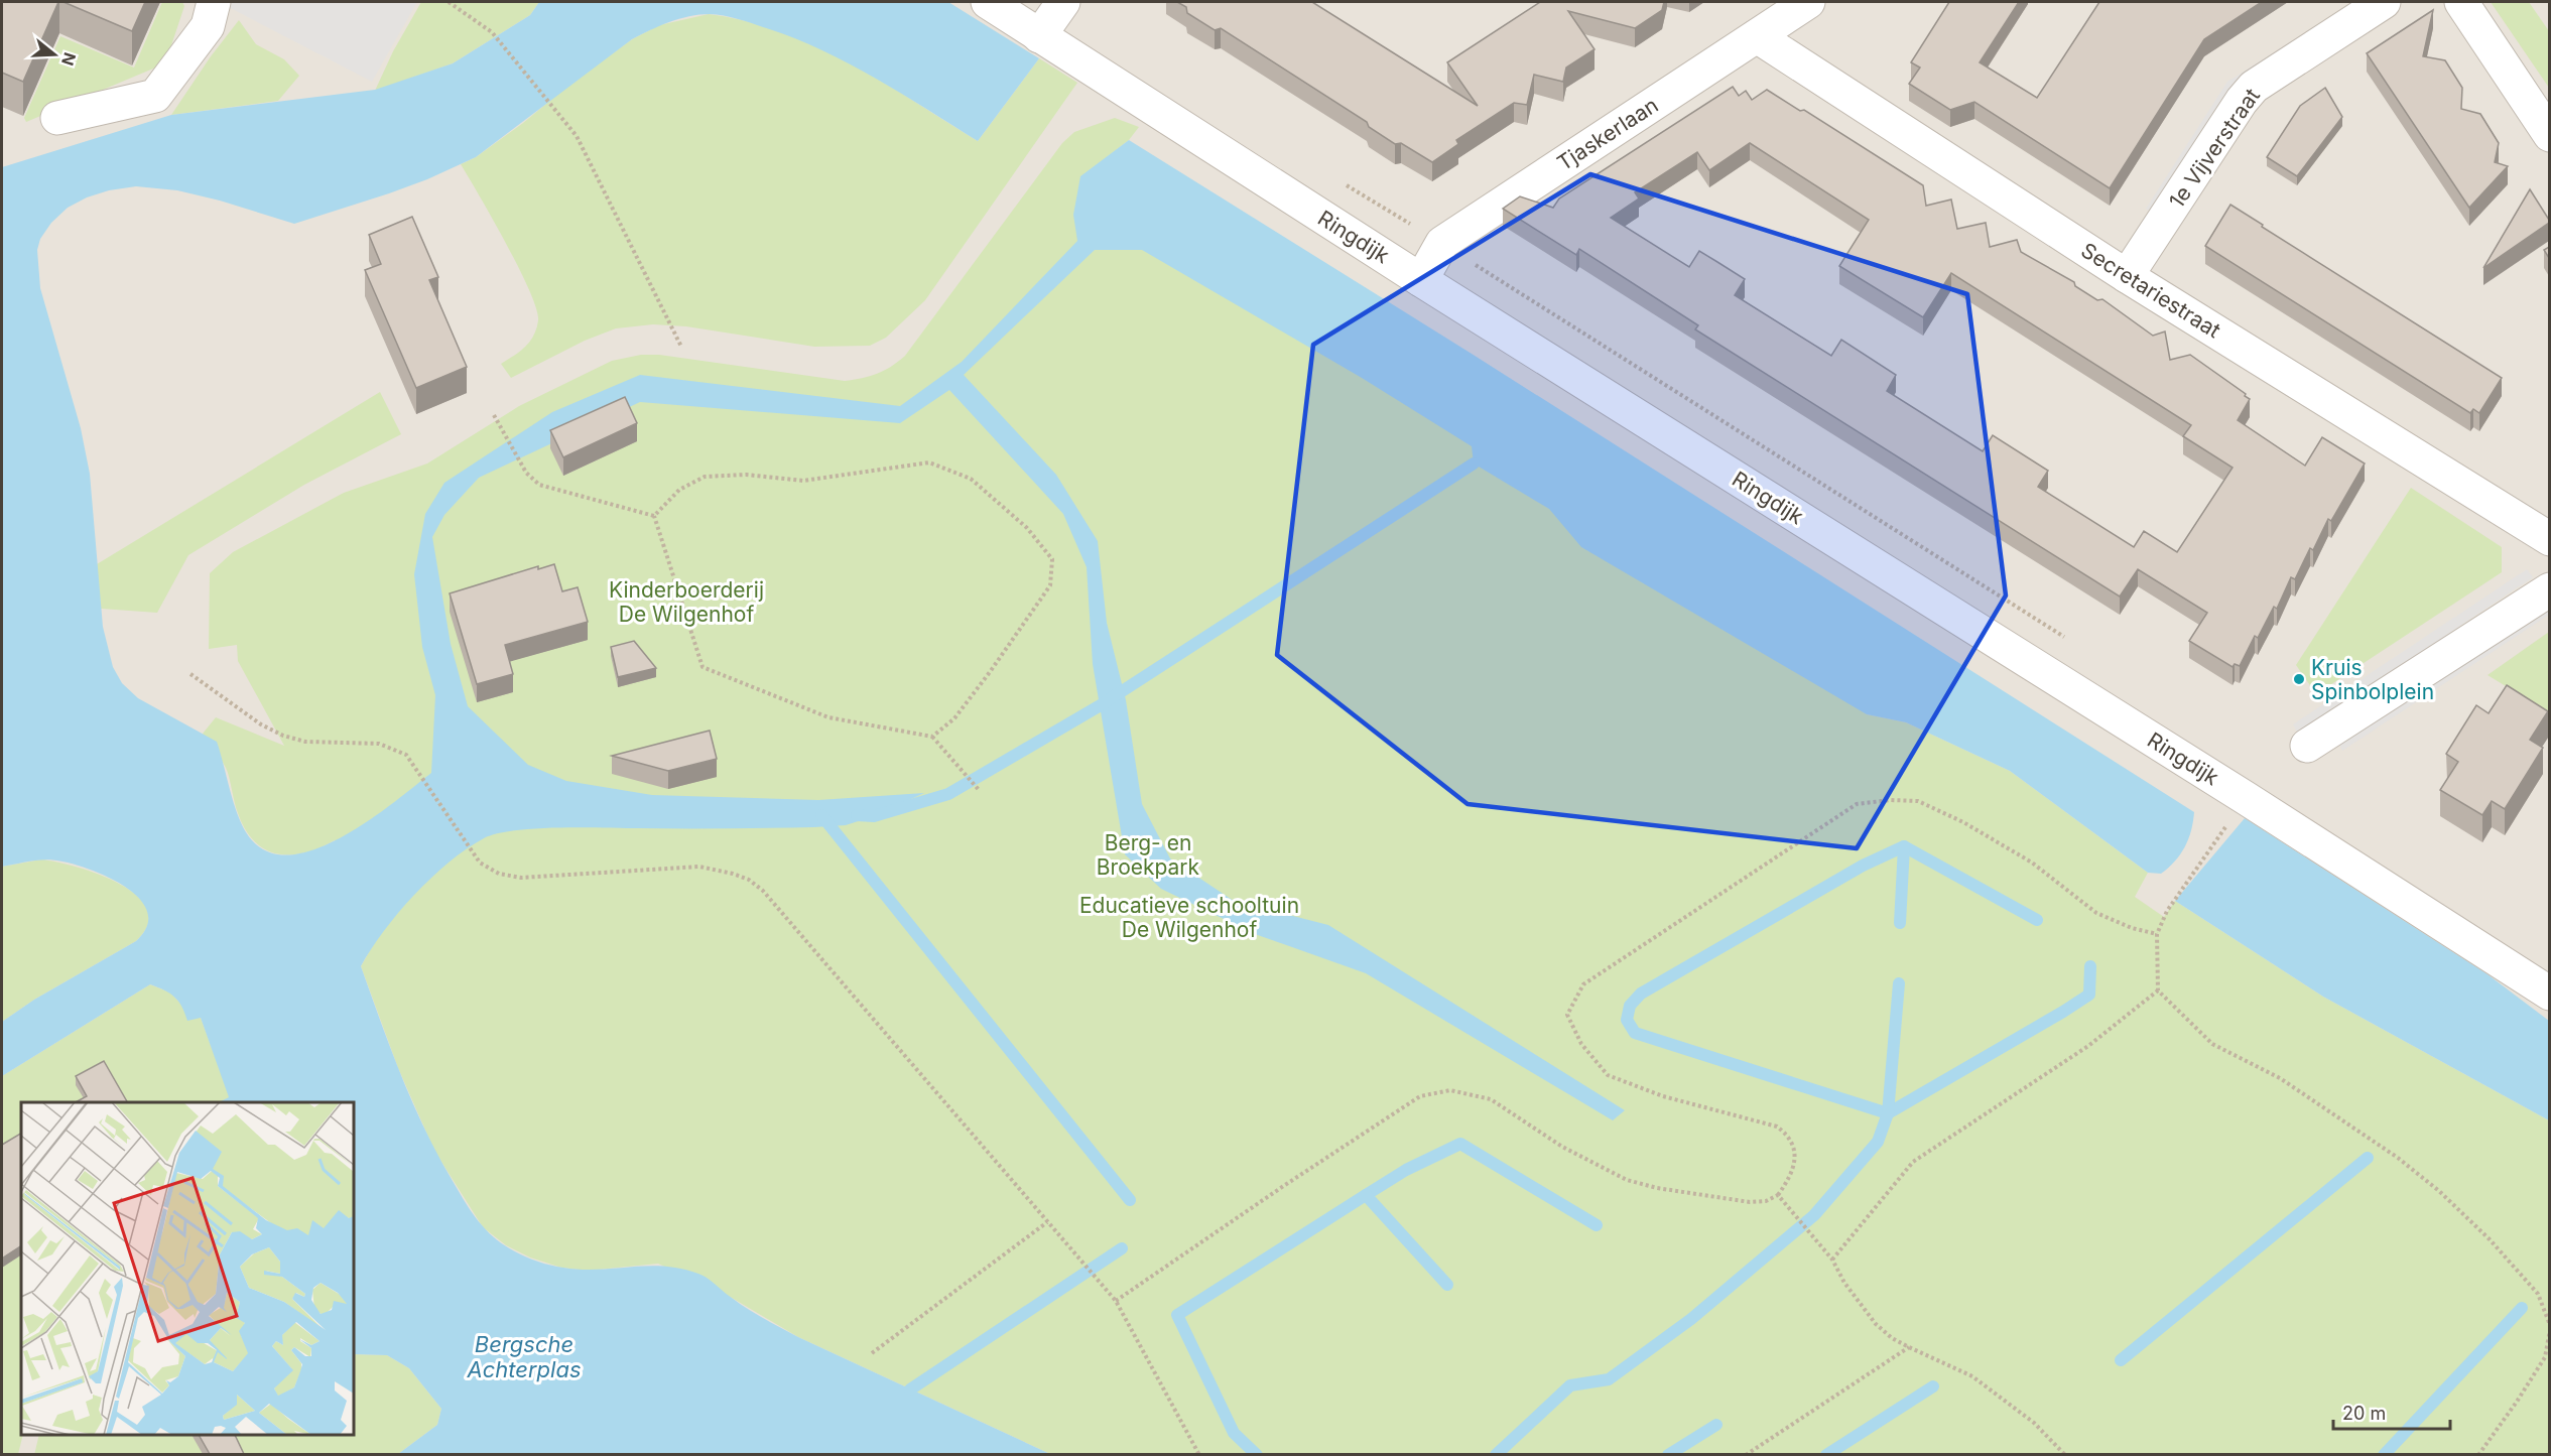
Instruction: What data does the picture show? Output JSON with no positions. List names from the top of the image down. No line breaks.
{"streets":{"street":["Tjaskerlaan","1e Vijverstraat","Ringdijk","Secretariestraat"]},"crossings":[["Tjaskerlaan","Ringdijk"],["Tjaskerlaan","Secretariestraat"],["1e Vijverstraat","Secretariestraat"]],"water":["Bergsche Achterplas"],"parks":["Kinderboerderij De Wilgenhof","Berg- en Broekpark","Educatieve schooltuin De Wilgenhof"],"places":["Kruis Spinbolplein"],"scale_bar":"20 m","north":"right"}
